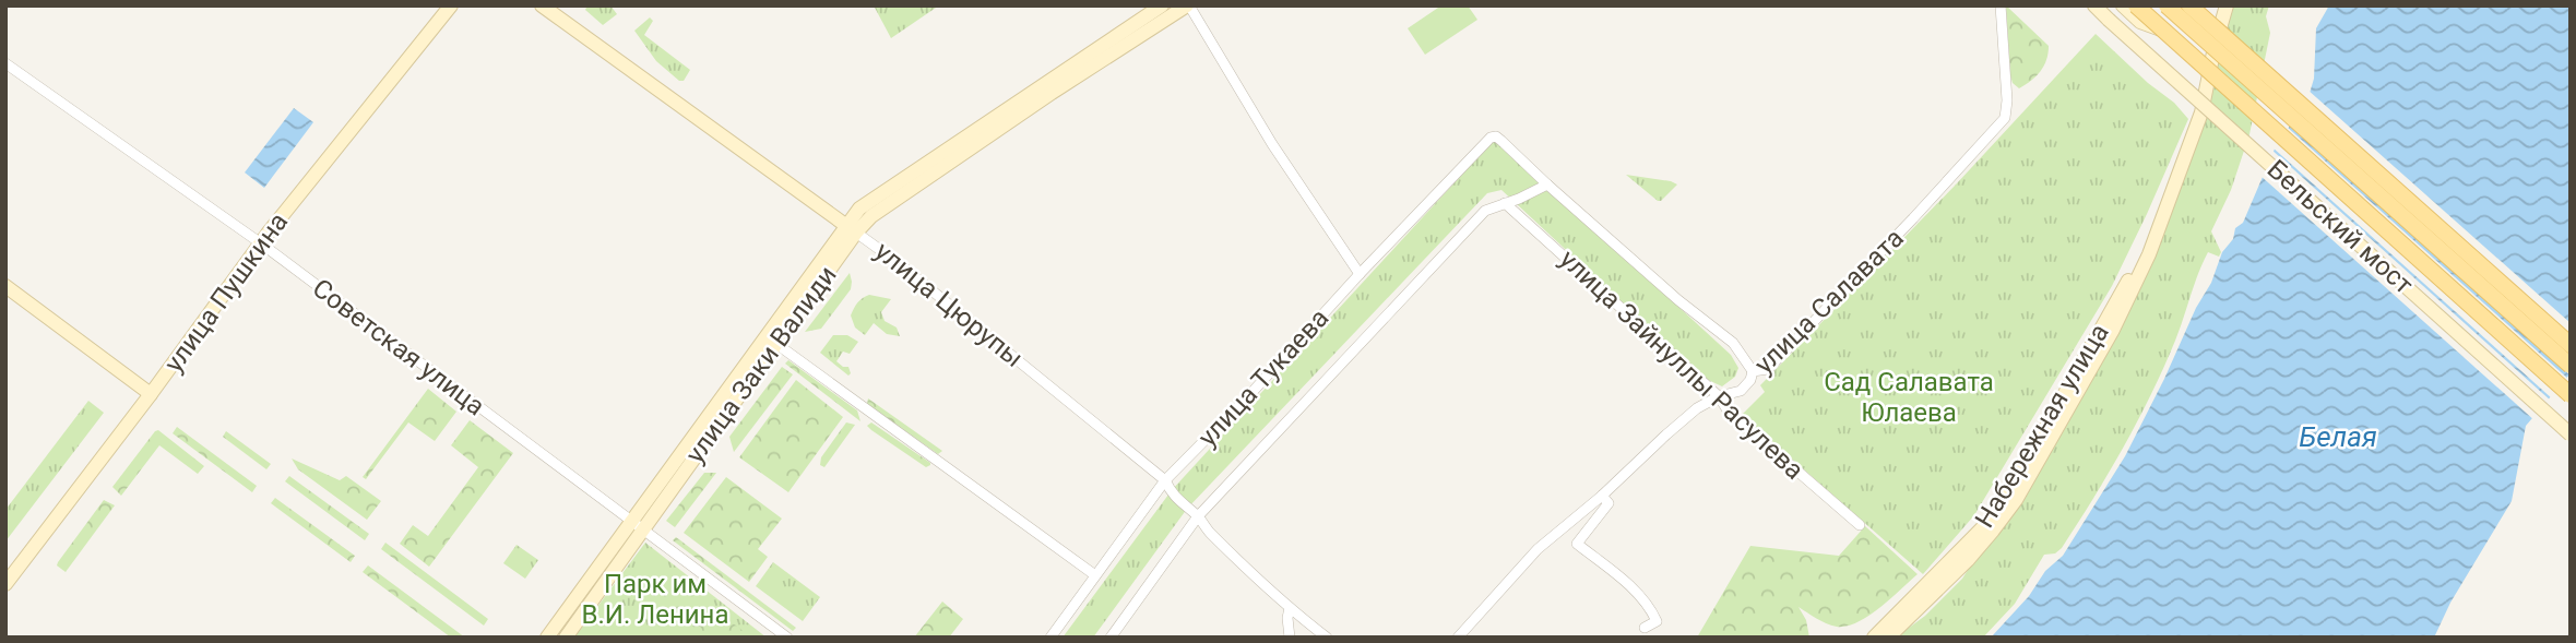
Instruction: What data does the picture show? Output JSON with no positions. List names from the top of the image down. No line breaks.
{"streets":{"main road":["Бельский мост","улица Пушкина","улица Цюрупы","улица Заки Валиди","Набережная улица"],"street":["улица Салавата","Советская улица","улица Зайнуллы Расулева","улица Тукаева"]},"crossings":[["улица Пушкина","Советская улица"],["улица Салавата","улица Зайнуллы Расулева"],["улица Цюрупы","улица Заки Валиди"],["улица Цюрупы","улица Тукаева"],["Советская улица","улица Заки Валиди"],["улица Зайнуллы Расулева","улица Тукаева"]],"water":["Белая"],"parks":["Сад Салавата Юлаева","Парк им В.И. Ленина"]}
